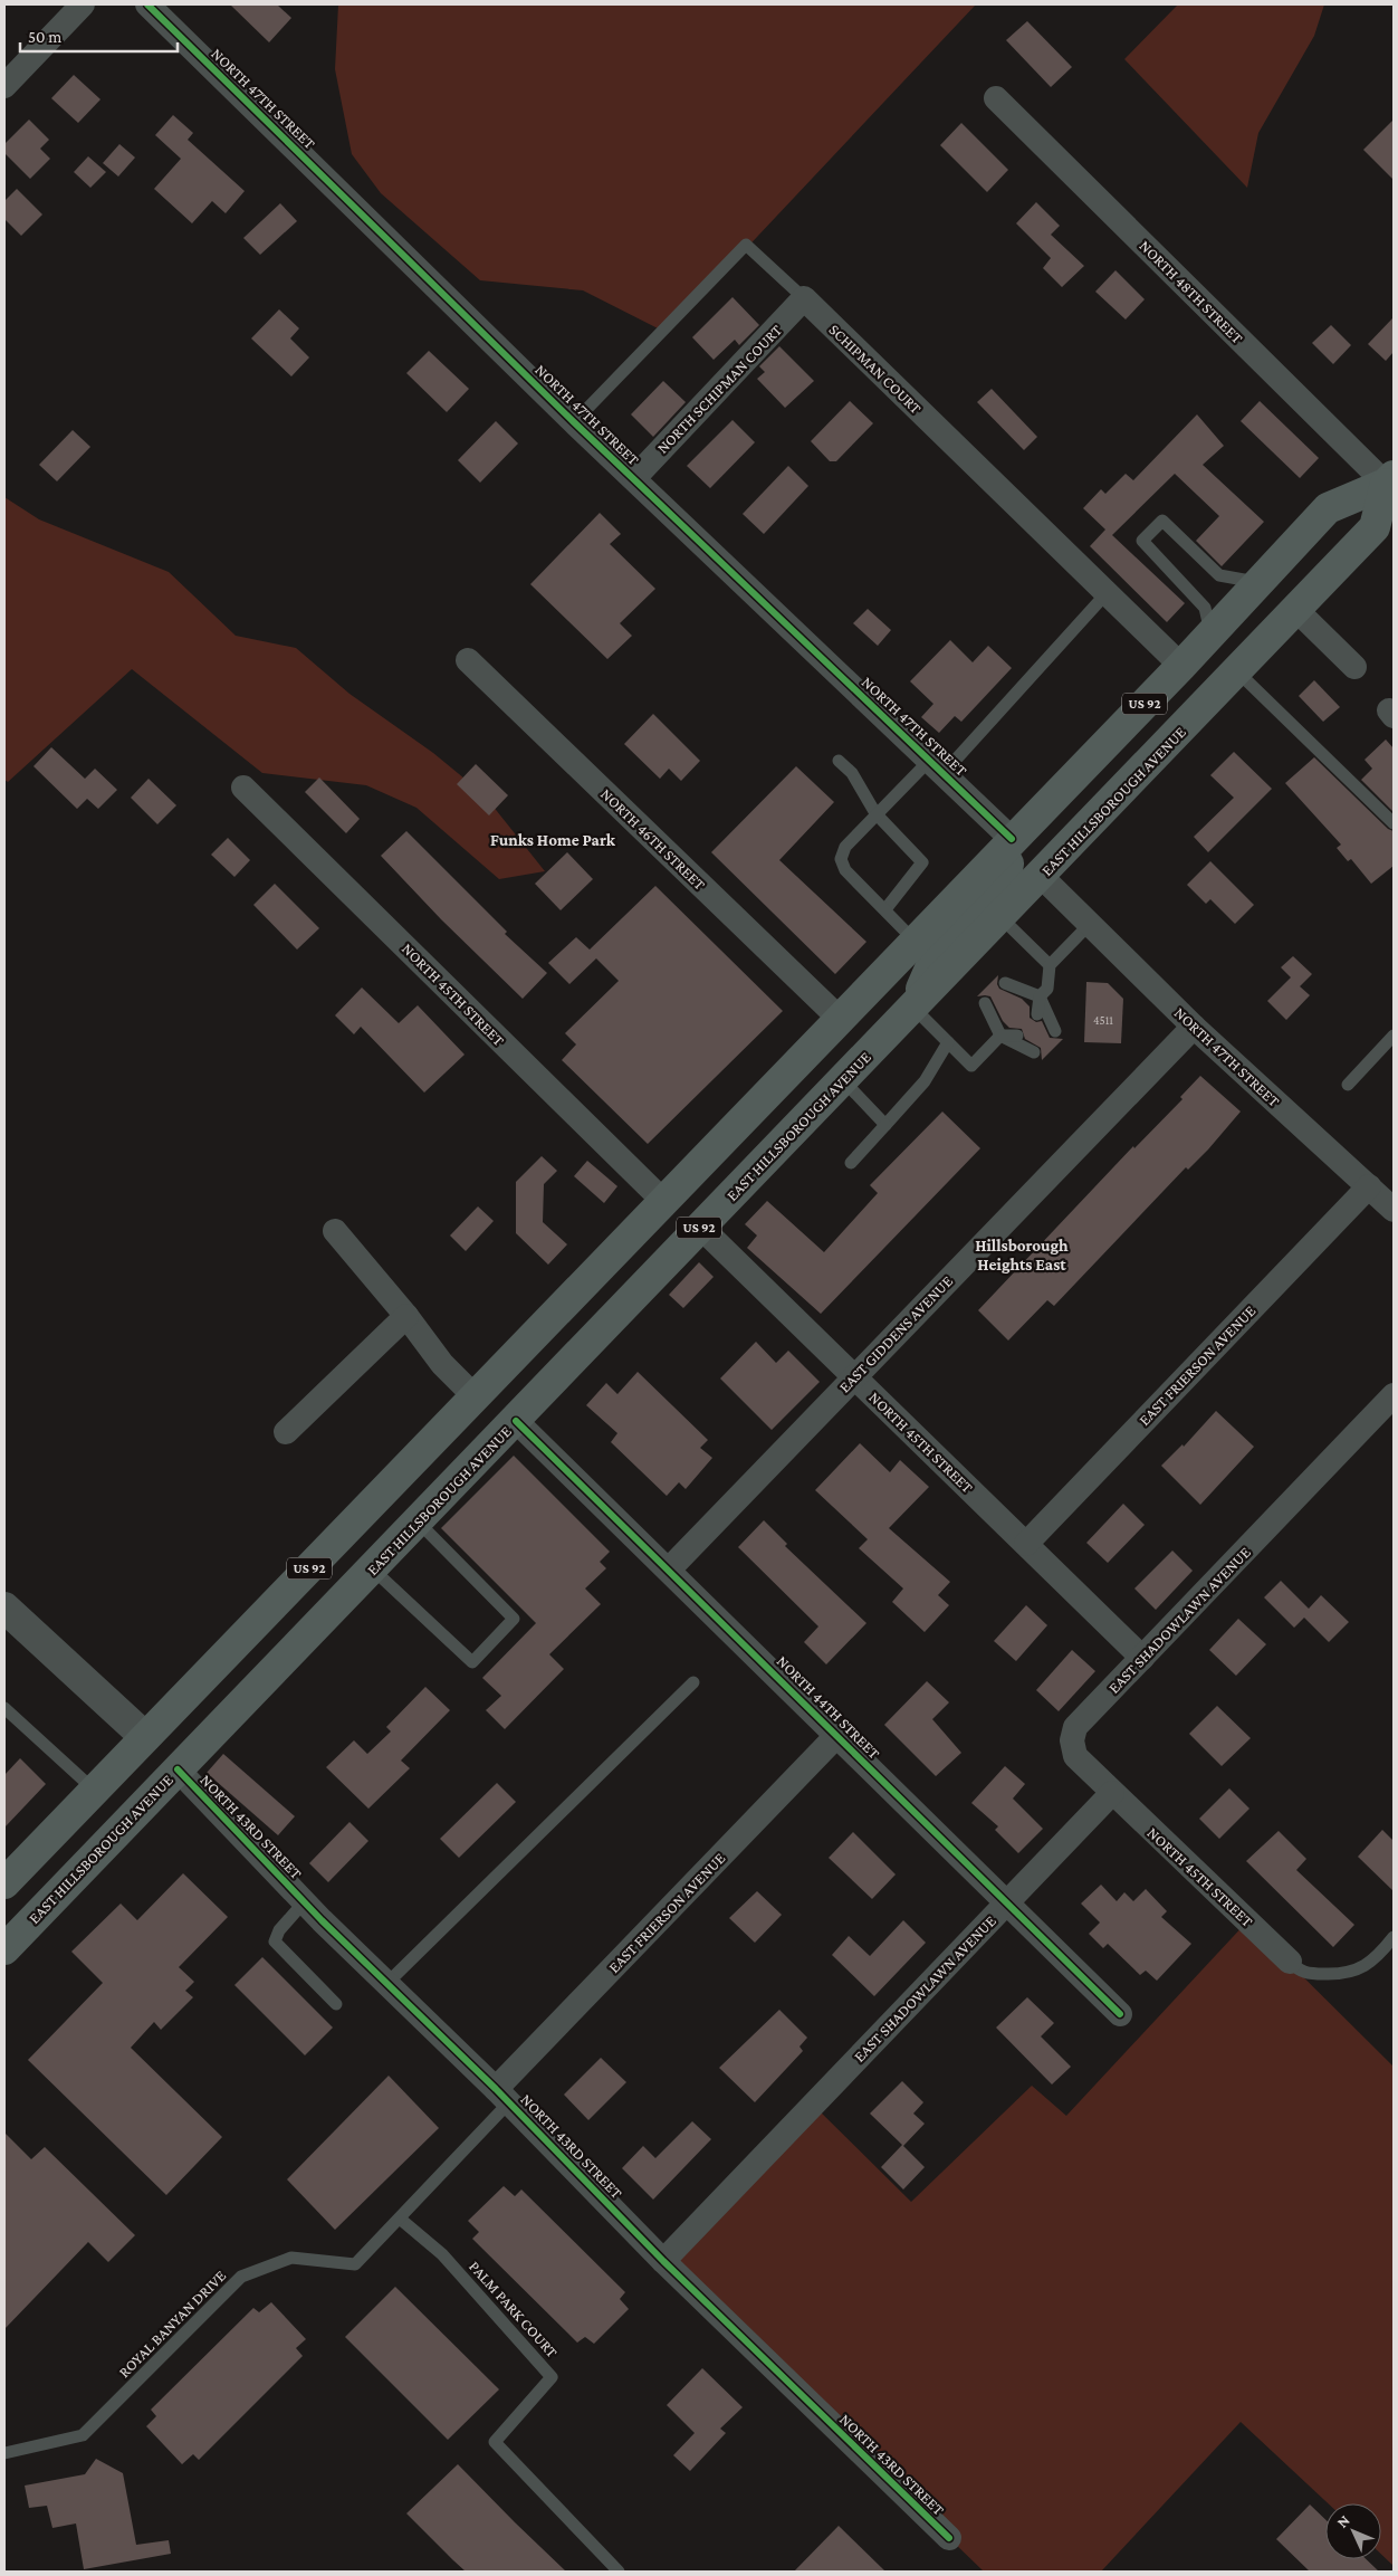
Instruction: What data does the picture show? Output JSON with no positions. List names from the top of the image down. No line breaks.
{"streets":{"main road":["US 92","EAST HILLSBOROUGH AVENUE"],"street":["NORTH 47TH STREET","NORTH 48TH STREET","SCHIPMAN COURT","NORTH SCHIPMAN COURT","NORTH 46TH STREET","NORTH 45TH STREET","EAST GIDDENS AVENUE","EAST FRIERSON AVENUE","EAST SHADOWLAWN AVENUE","NORTH 44TH STREET","NORTH 43RD STREET"],"lane":["PALM PARK COURT","ROYAL BANYAN DRIVE"]},"crossings":[["NORTH 47TH STREET","SCHIPMAN COURT"],["NORTH 47TH STREET","NORTH SCHIPMAN COURT"],["NORTH 47TH STREET","US 92"],["NORTH 47TH STREET","EAST HILLSBOROUGH AVENUE"],["NORTH 47TH STREET","EAST GIDDENS AVENUE"],["NORTH 47TH STREET","EAST FRIERSON AVENUE"],["NORTH 48TH STREET","US 92"],["NORTH 48TH STREET","EAST HILLSBOROUGH AVENUE"],["SCHIPMAN COURT","NORTH SCHIPMAN COURT"],["SCHIPMAN COURT","US 92"],["US 92","EAST HILLSBOROUGH AVENUE"],["US 92","NORTH 46TH STREET"],["US 92","NORTH 45TH STREET"],["EAST HILLSBOROUGH AVENUE","NORTH 45TH STREET"],["EAST HILLSBOROUGH AVENUE","NORTH 44TH STREET"],["EAST HILLSBOROUGH AVENUE","NORTH 43RD STREET"],["NORTH 45TH STREET","EAST GIDDENS AVENUE"],["NORTH 45TH STREET","EAST FRIERSON AVENUE"],["NORTH 45TH STREET","EAST SHADOWLAWN AVENUE"],["EAST GIDDENS AVENUE","NORTH 44TH STREET"],["EAST FRIERSON AVENUE","NORTH 44TH STREET"],["EAST FRIERSON AVENUE","NORTH 43RD STREET"],["EAST FRIERSON AVENUE","ROYAL BANYAN DRIVE"],["EAST SHADOWLAWN AVENUE","NORTH 44TH STREET"],["EAST SHADOWLAWN AVENUE","NORTH 43RD STREET"],["NORTH 43RD STREET","ROYAL BANYAN DRIVE"],["PALM PARK COURT","ROYAL BANYAN DRIVE"]],"districts":["Funks Home Park","Hillsborough Heights East"],"house_numbers":["4511"],"scale_bar":"50 m","north":"top left"}
